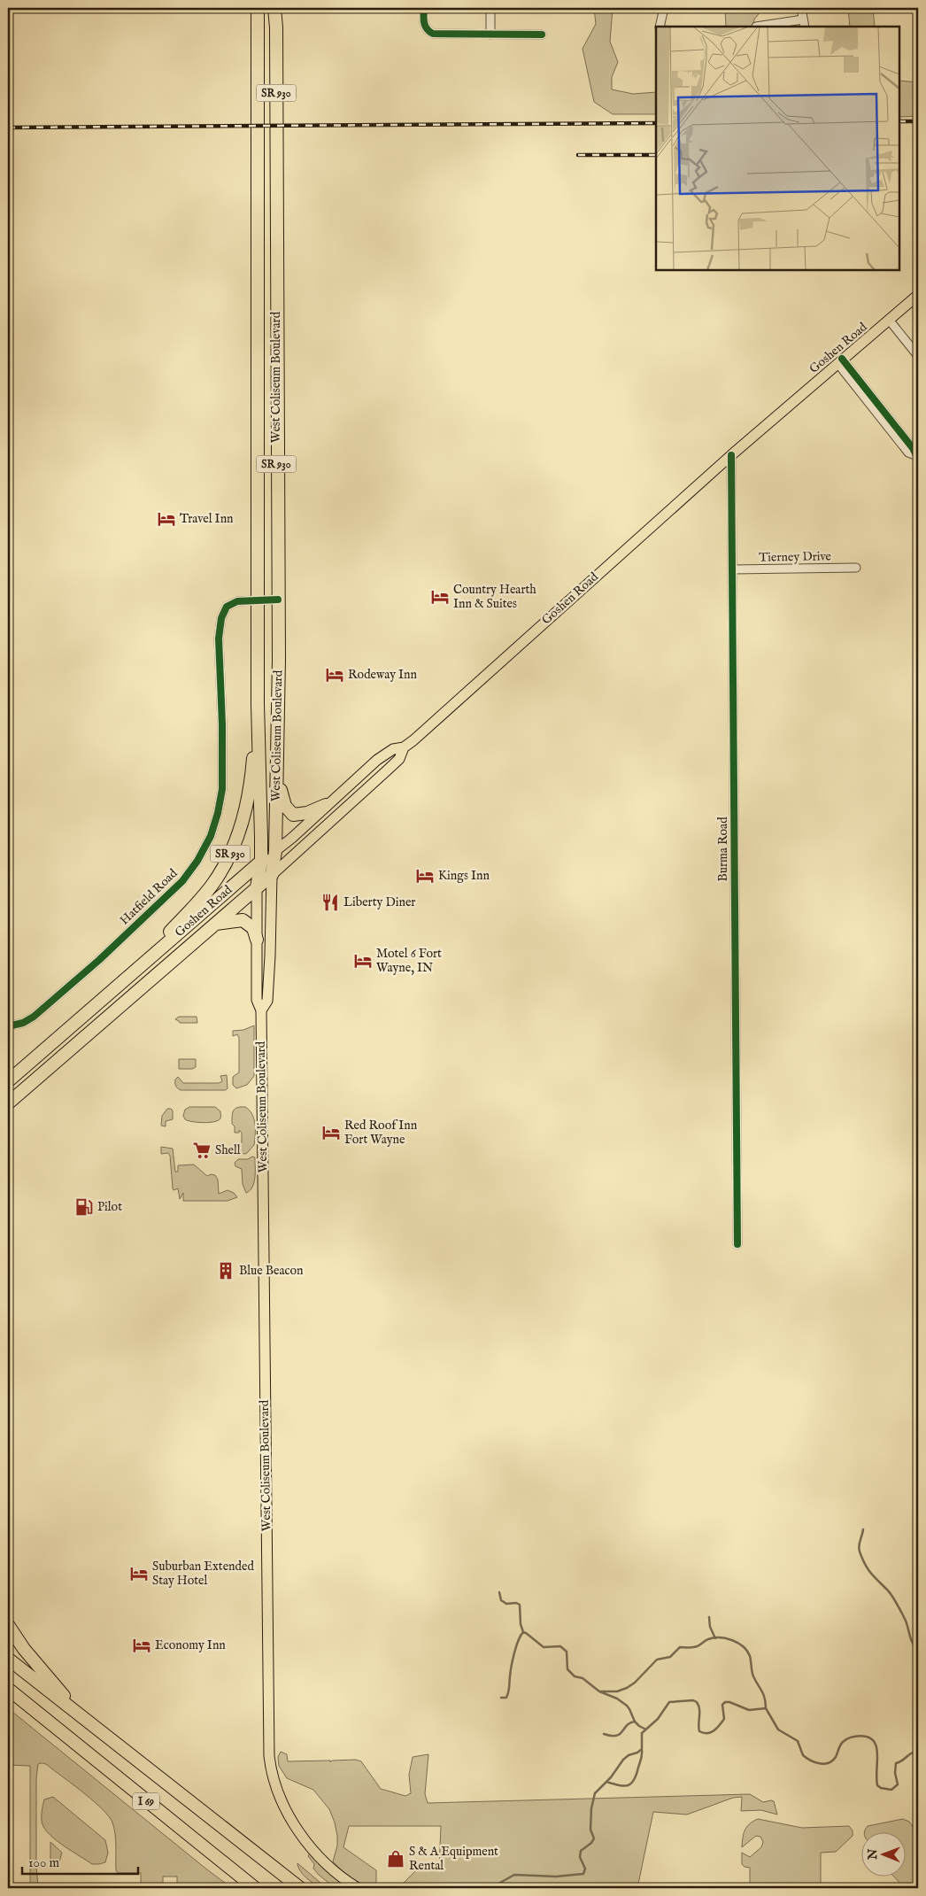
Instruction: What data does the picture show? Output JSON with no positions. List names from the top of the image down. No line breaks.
{"streets":{"highway":["SR 930","Goshen Road","West Coliseum Boulevard","I 69"],"street":["Tierney Drive","Burma Road","Hatfield Road"]},"crossings":[["SR 930","Goshen Road"],["SR 930","West Coliseum Boulevard"],["Goshen Road","West Coliseum Boulevard"],["Goshen Road","Burma Road"],["West Coliseum Boulevard","Hatfield Road"],["Tierney Drive","Burma Road"]],"places":{"hotel":["Travel Inn","Country Hearth Inn & Suites","Rodeway Inn","Kings Inn","Motel 6 Fort Wayne, IN","Red Roof Inn Fort Wayne","Suburban Extended Stay Hotel","Economy Inn"],"restaurant":["Liberty Diner"],"supermarket":["Shell"],"fuel station":["Pilot"],"building":["Blue Beacon"],"shop":["S & A Equipment Rental"]},"scale_bar":"100 m","north":"left"}
